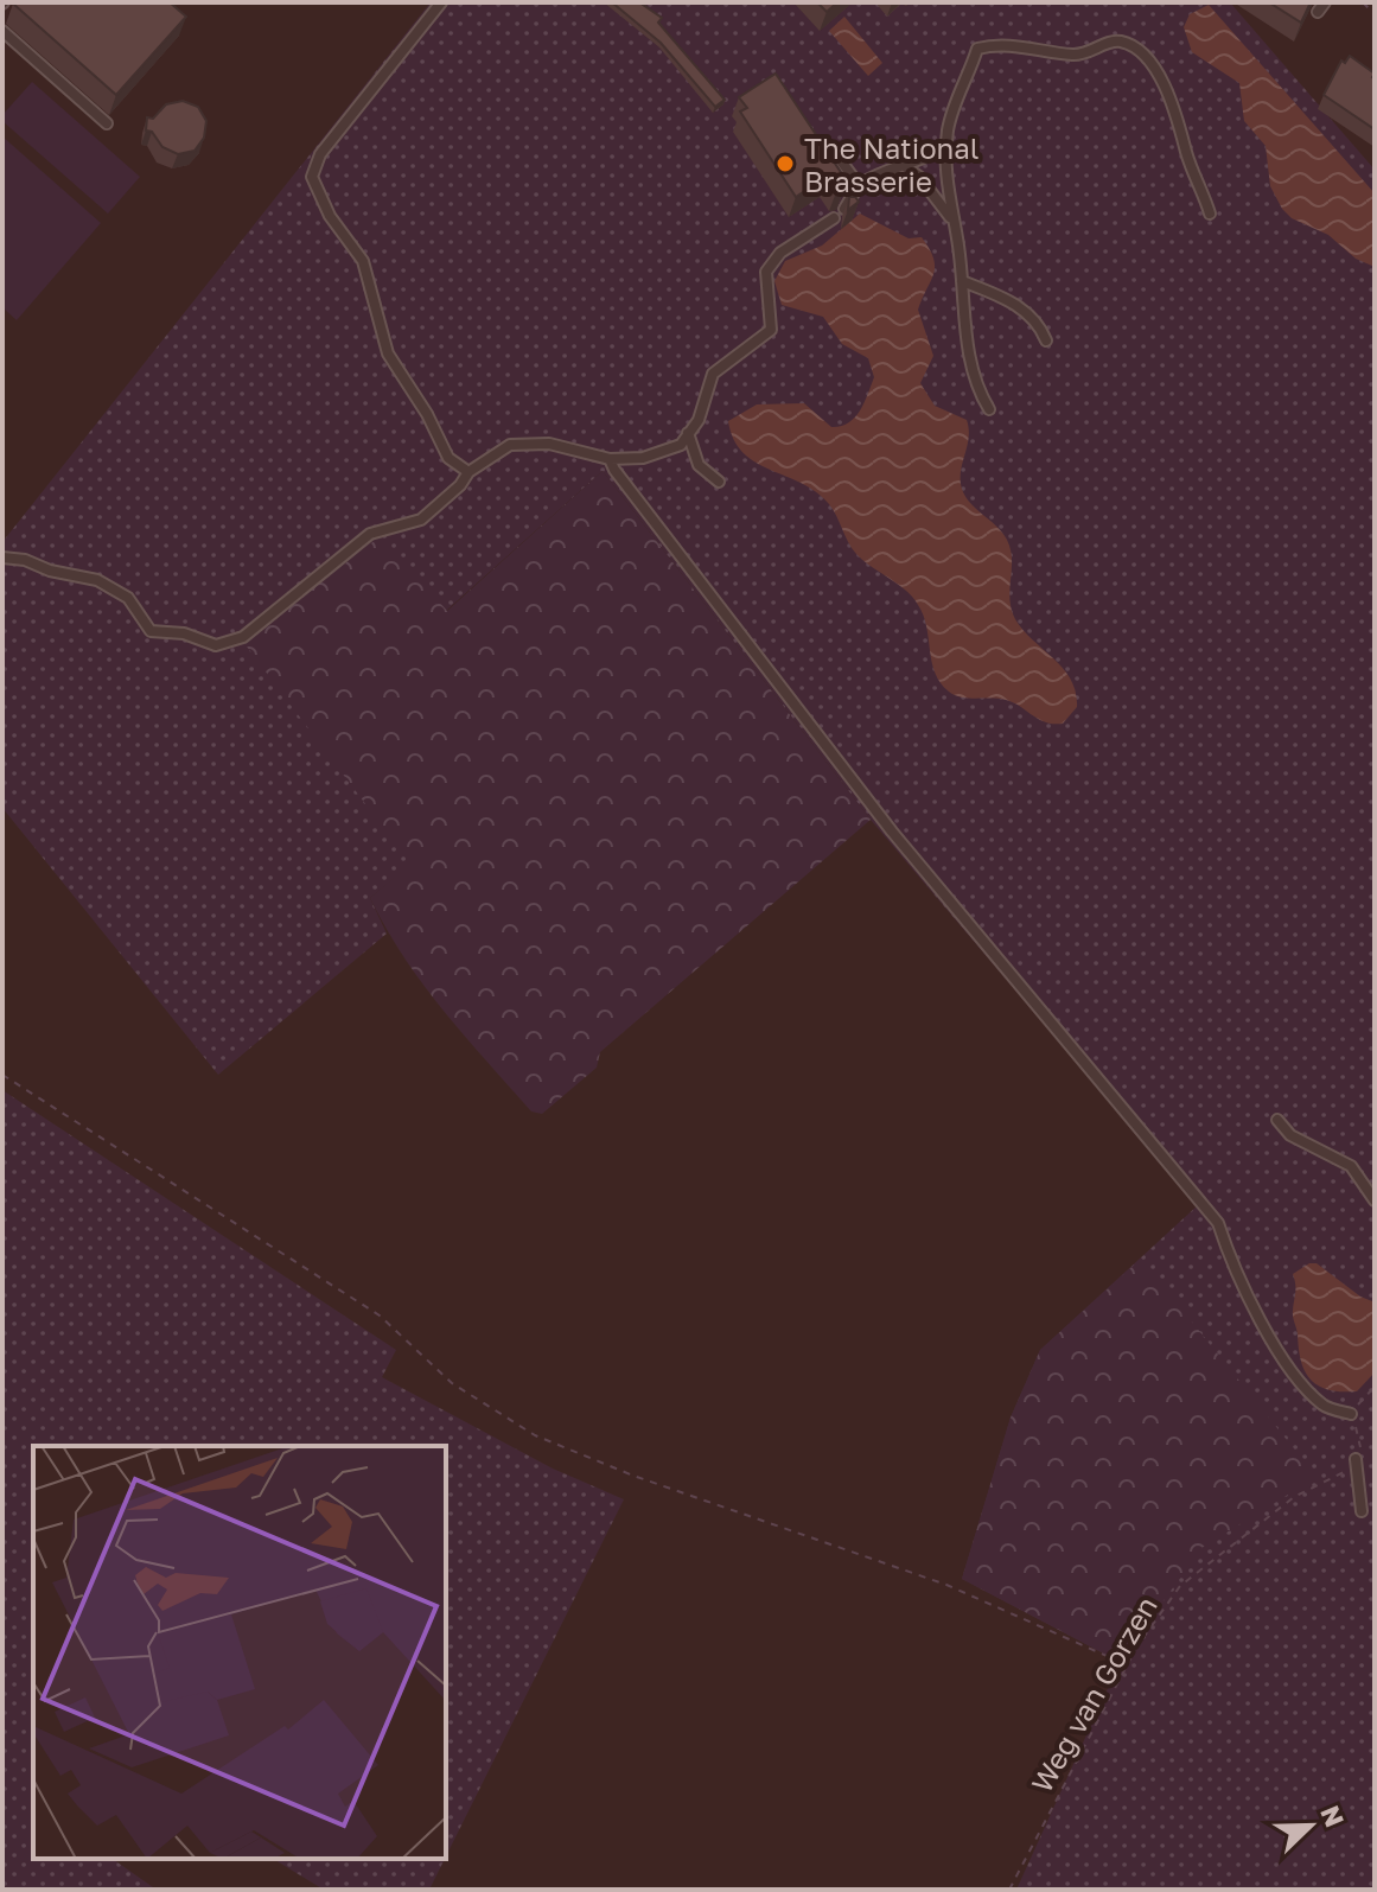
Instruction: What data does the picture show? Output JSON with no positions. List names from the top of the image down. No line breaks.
{"streets":{"path":["Weg van Gorzen"]},"places":["The National Brasserie"],"north":"top right"}
